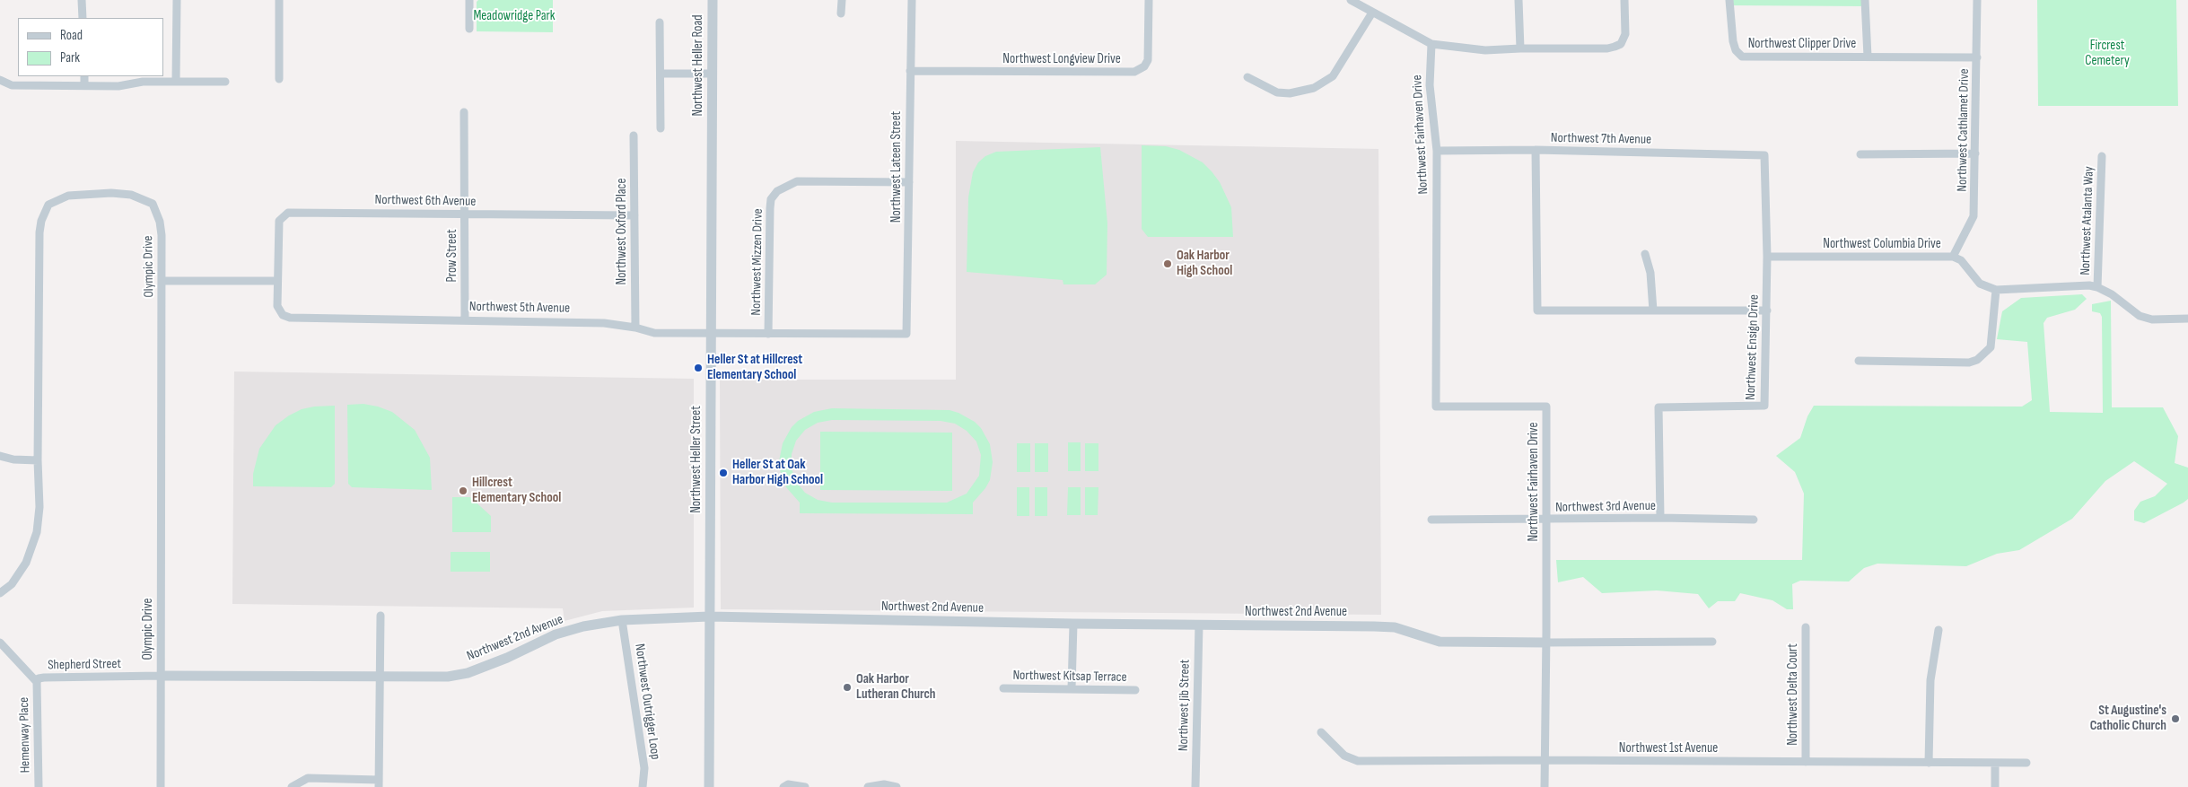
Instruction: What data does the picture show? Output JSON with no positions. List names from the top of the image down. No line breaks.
{"streets":{"street":["Northwest Clipper Drive","Northwest Longview Drive","Northwest Heller Road","Northwest Cathlamet Drive","Northwest Fairhaven Drive","Northwest 7th Avenue","Northwest Lateen Street","Northwest 6th Avenue","Northwest Atalanta Way","Northwest Oxford Place","Northwest Columbia Drive","Prow Street","Northwest Mizzen Drive","Olympic Drive","Northwest 5th Avenue","Northwest Ensign Drive","Northwest Heller Street","Northwest 3rd Avenue","Northwest 2nd Avenue","Shepherd Street","Northwest Kitsap Terrace","Northwest Delta Court","Northwest Outrigger Loop","Northwest Jib Street","Hemenway Place","Northwest 1st Avenue"]},"crossings":[["Northwest Longview Drive","Northwest Lateen Street"],["Northwest Heller Road","Northwest Heller Street"],["Northwest Cathlamet Drive","Northwest Columbia Drive"],["Northwest Fairhaven Drive","Northwest 7th Avenue"],["Northwest Fairhaven Drive","Northwest 3rd Avenue"],["Northwest Fairhaven Drive","Northwest 2nd Avenue"],["Northwest Fairhaven Drive","Northwest 1st Avenue"],["Northwest 7th Avenue","Northwest Ensign Drive"],["Northwest Lateen Street","Northwest Mizzen Drive"],["Northwest Lateen Street","Northwest 5th Avenue"],["Northwest 6th Avenue","Northwest Oxford Place"],["Northwest 6th Avenue","Prow Street"],["Northwest 6th Avenue","Northwest 5th Avenue"],["Northwest Oxford Place","Northwest 5th Avenue"],["Northwest Columbia Drive","Northwest Ensign Drive"],["Prow Street","Northwest 5th Avenue"],["Northwest Mizzen Drive","Northwest 5th Avenue"],["Olympic Drive","Northwest 2nd Avenue"],["Olympic Drive","Shepherd Street"],["Northwest 5th Avenue","Northwest Heller Street"],["Northwest Ensign Drive","Northwest 3rd Avenue"],["Northwest Heller Street","Northwest 2nd Avenue"],["Northwest 2nd Avenue","Shepherd Street"],["Northwest 2nd Avenue","Northwest Outrigger Loop"],["Northwest 2nd Avenue","Northwest Jib Street"],["Shepherd Street","Hemenway Place"],["Northwest Delta Court","Northwest 1st Avenue"]],"parks":["Meadowridge Park","Fircrest Cemetery"],"places":["Oak Harbor High School","Heller St at Hillcrest Elementary School","Heller St at Oak Harbor High School","Hillcrest Elementary School","Oak Harbor Lutheran Church","St Augustine's Catholic Church"],"legend":["Road","Park"]}
